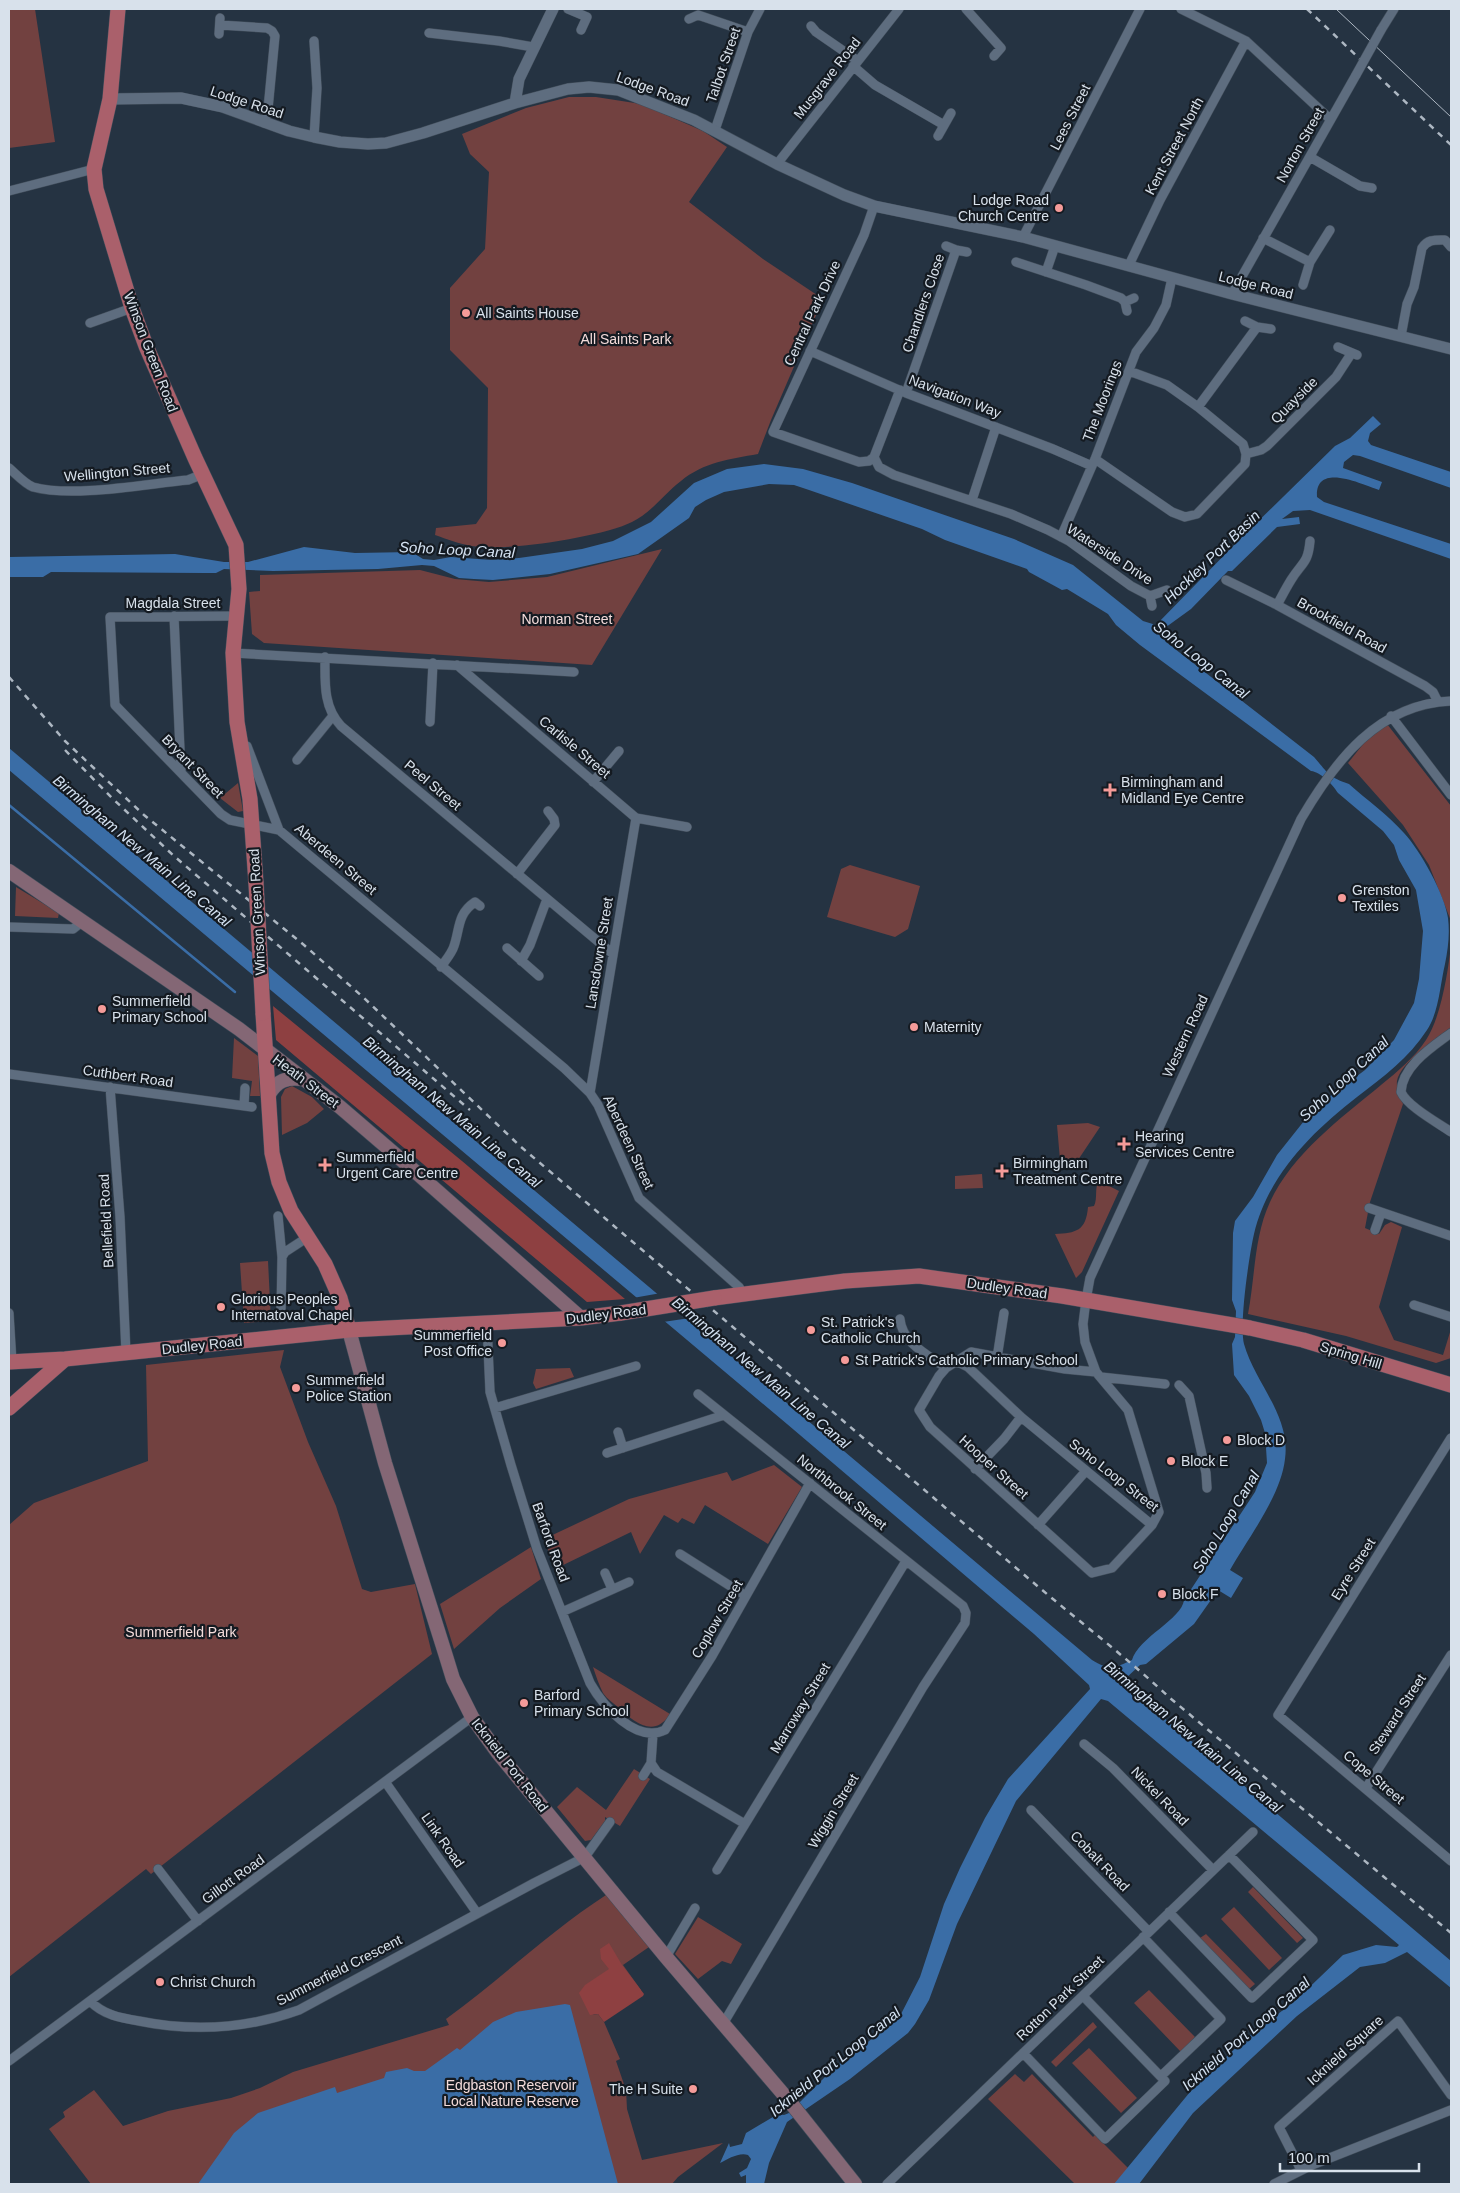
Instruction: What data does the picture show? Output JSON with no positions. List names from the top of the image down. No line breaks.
{"streets":{"main road":["Winson Green Road","Heath Street","Dudley Road","Spring Hill","Icknield Port Road"],"street":["Talbot Street","Musgrave Road","Lodge Road","Lees Street","Norton Street","Kent Street North","Chandlers Close","Central Park Drive","Navigation Way","Quayside","The Moorings","Wellington Street","Waterside Drive","Magdala Street","Brookfield Road","Carlisle Street","Bryant Street","Peel Street","Aberdeen Street","Lansdowne Street","Western Road","Cuthbert Road","Bellefield Road","Hooper Street","Soho Loop Street","Northbrook Street","Barford Road","Eyre Street","Coplow Street","Marroway Street","Steward Street","Cope Street","Nickel Road","Wiggin Street","Link Road","Cobalt Road","Gillott Road","Summerfield Crescent","Rotton Park Street","Icknield Square"]},"crossings":[["Talbot Street","Lodge Road"],["Musgrave Road","Lodge Road"],["Lodge Road","Lees Street"],["Lodge Road","Norton Street"],["Lodge Road","Kent Street North"],["Lodge Road","Central Park Drive"],["Lodge Road","Winson Green Road"],["Lodge Road","The Moorings"],["Chandlers Close","Navigation Way"],["Central Park Drive","Navigation Way"],["Central Park Drive","Waterside Drive"],["Winson Green Road","Wellington Street"],["Winson Green Road","Magdala Street"],["Winson Green Road","Bryant Street"],["Winson Green Road","Aberdeen Street"],["Winson Green Road","Heath Street"],["Winson Green Road","Dudley Road"],["Winson Green Road","Icknield Port Road"],["Navigation Way","Quayside"],["Navigation Way","The Moorings"],["The Moorings","Waterside Drive"],["Magdala Street","Bryant Street"],["Brookfield Road","Western Road"],["Carlisle Street","Lansdowne Street"],["Bryant Street","Aberdeen Street"],["Peel Street","Lansdowne Street"],["Aberdeen Street","Lansdowne Street"],["Aberdeen Street","Dudley Road"],["Western Road","Dudley Road"],["Western Road","Soho Loop Street"],["Cuthbert Road","Bellefield Road"],["Heath Street","Dudley Road"],["Bellefield Road","Dudley Road"],["Dudley Road","Spring Hill"],["Dudley Road","Barford Road"],["Dudley Road","Icknield Port Road"],["Hooper Street","Soho Loop Street"],["Northbrook Street","Coplow Street"],["Northbrook Street","Marroway Street"],["Northbrook Street","Wiggin Street"],["Barford Road","Coplow Street"],["Eyre Street","Cope Street"],["Steward Street","Cope Street"],["Icknield Port Road","Wiggin Street"],["Icknield Port Road","Gillott Road"],["Icknield Port Road","Summerfield Crescent"],["Nickel Road","Rotton Park Street"],["Link Road","Gillott Road"],["Link Road","Summerfield Crescent"],["Cobalt Road","Rotton Park Street"],["Gillott Road","Summerfield Crescent"]],"water":["Soho Loop Canal","Hockley Port Basin","Birmingham New Main Line Canal","Icknield Port Loop Canal"],"parks":["All Saints Park","Norman Street","Summerfield Park","Edgbaston Reservoir Local Nature Reserve"],"places":{"other":["Lodge Road Church Centre","All Saints House","Grenston Textiles","Summerfield Primary School","Maternity","Glorious Peoples Internatoval Chapel","St. Patrick's Catholic Church","Summerfield Post Office","St Patrick's Catholic Primary School","Summerfield Police Station","Block D","Block E","Block F","Barford Primary School","Christ Church","The H Suite"],"health":["Birmingham and Midland Eye Centre","Hearing Services Centre","Summerfield Urgent Care Centre","Birmingham Treatment Centre"]},"scale_bar":"100 m"}
